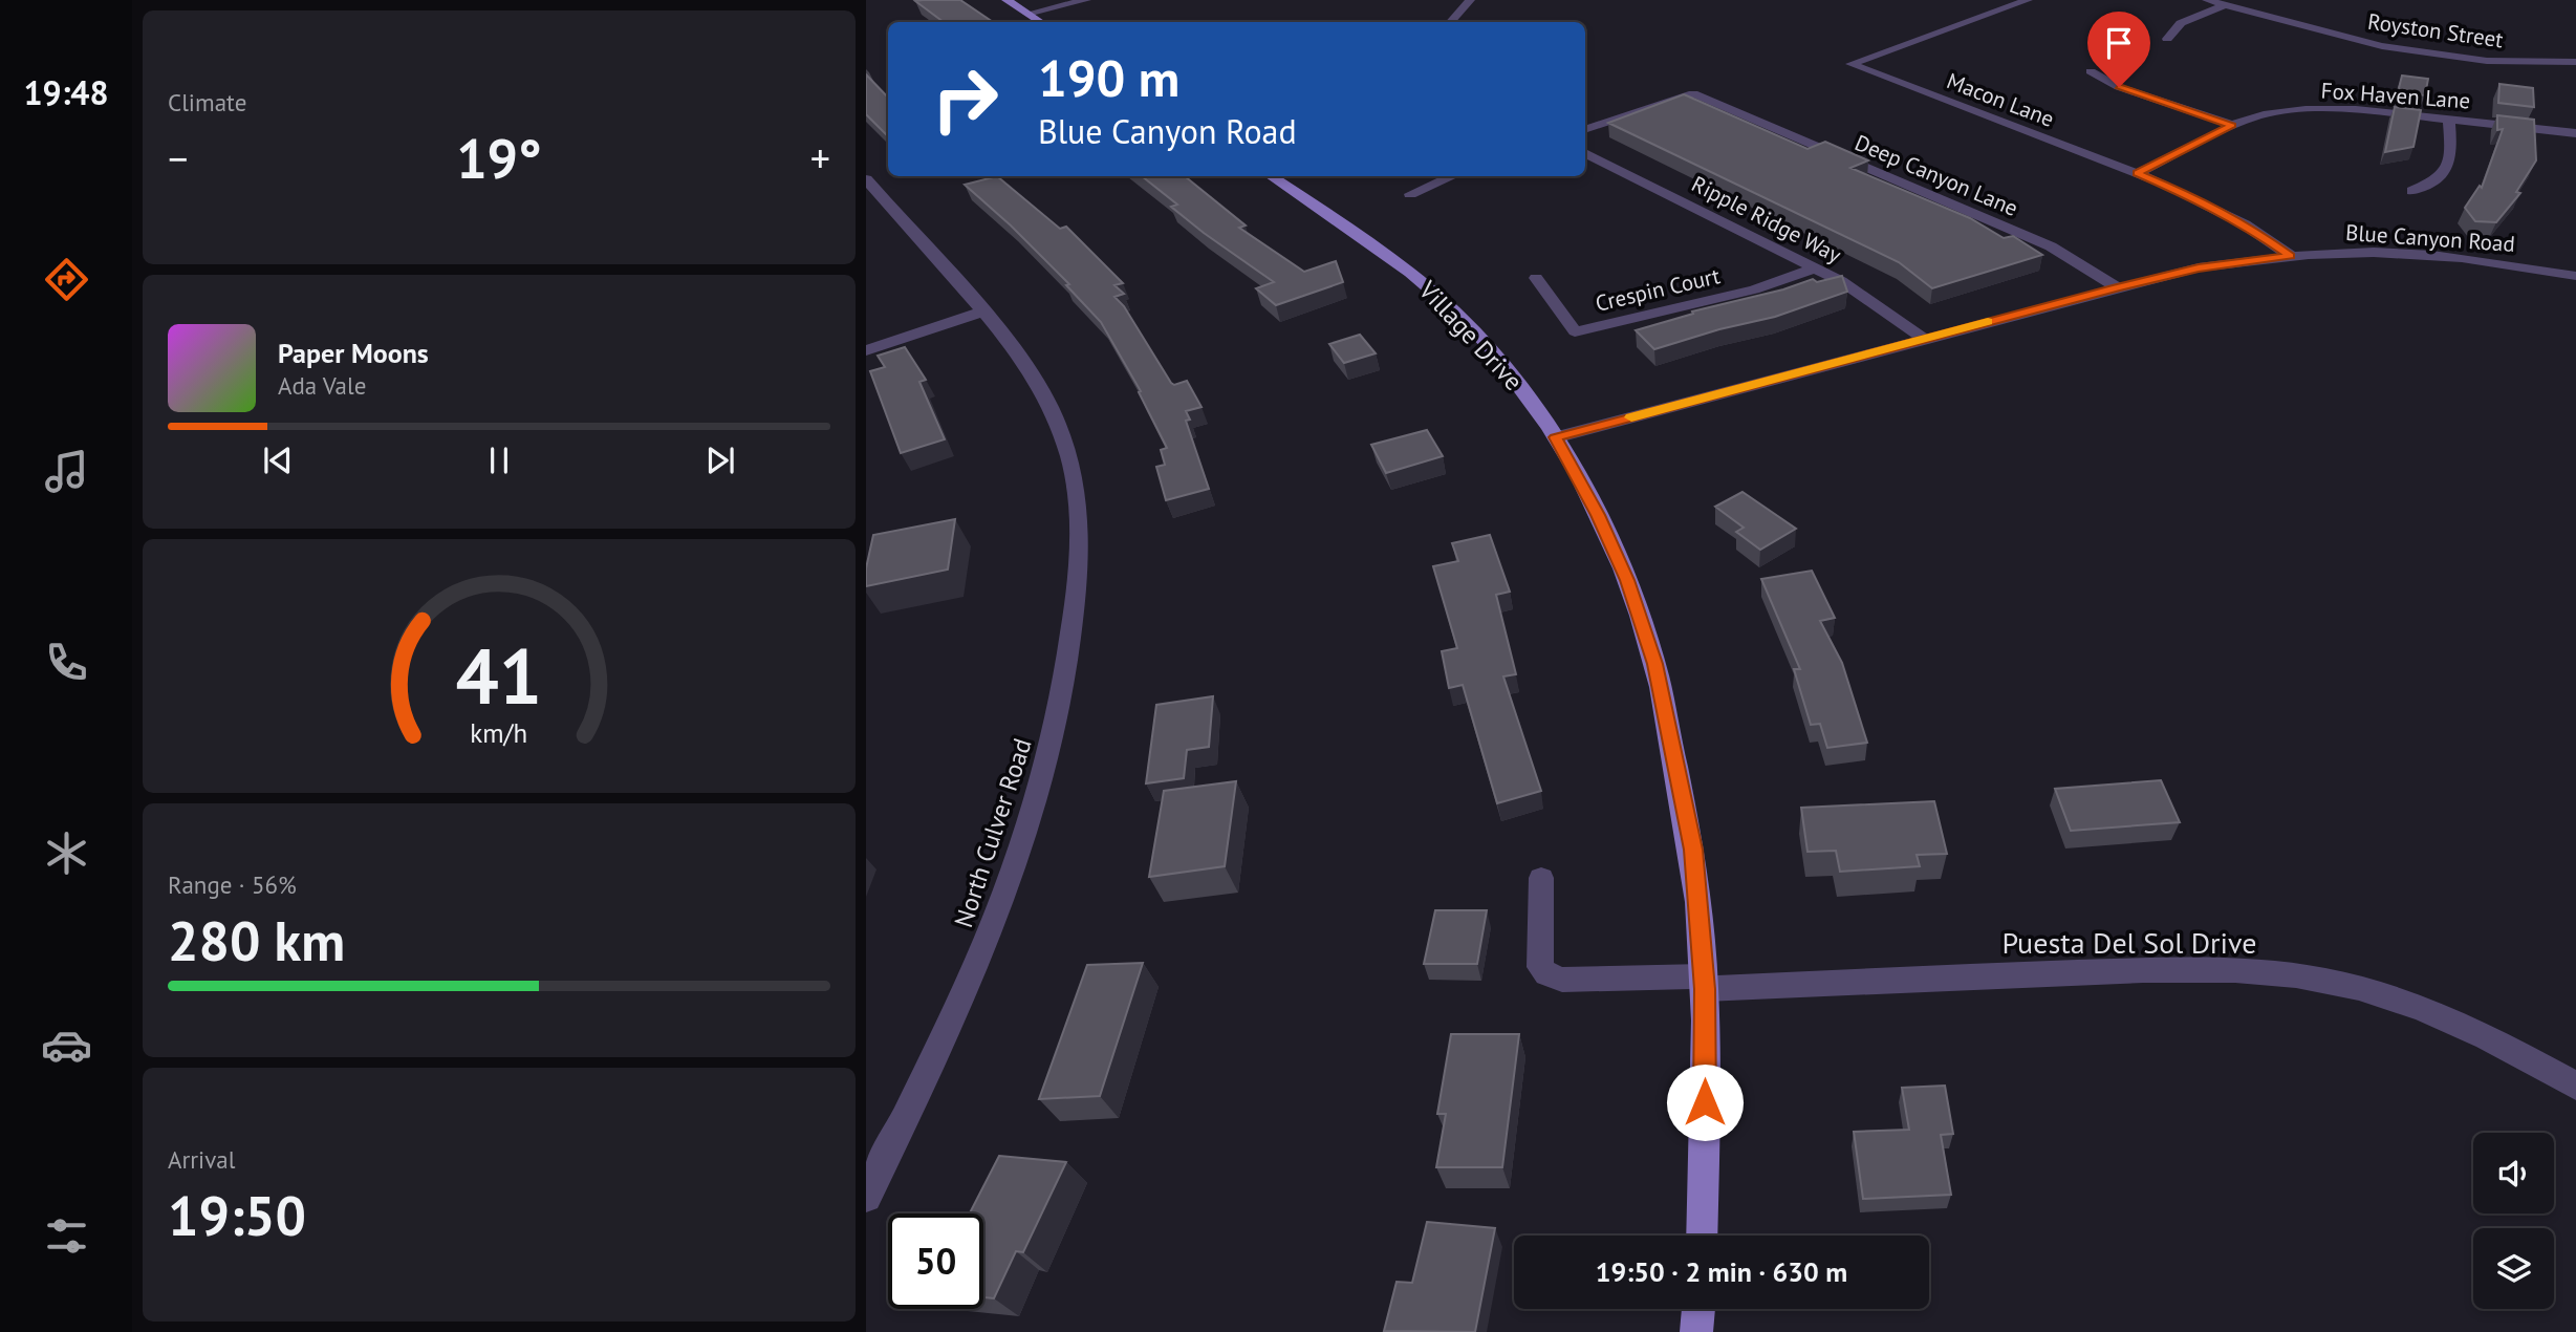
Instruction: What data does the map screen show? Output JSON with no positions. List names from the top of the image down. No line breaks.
{"streets":{"main road":["Village Drive"],"street":["Royston Street","Fox Haven Lane","Macon Lane","Deep Canyon Lane","Ripple Ridge Way","Blue Canyon Road","Crespin Court","North Culver Road","Puesta Del Sol Drive"]},"crossings":[["Fox Haven Lane","Macon Lane"],["Macon Lane","Blue Canyon Road"],["Deep Canyon Lane","Blue Canyon Road"],["Ripple Ridge Way","Blue Canyon Road"],["Ripple Ridge Way","Crespin Court"],["Blue Canyon Road","Village Drive"],["Village Drive","Puesta Del Sol Drive"]],"page":{"tabs":"19:48","tile":["Climate",["Range · 56%","280 km"],["Arrival","19:50"]],"turn":["190 m","Blue Canyon Road"],"heat":["−","19°","+"],"song":["Paper Moons","Ada Vale"],"limit":"50","trip":"19:50 · 2 min · 630 m","gauge":["41","km/h"]}}
